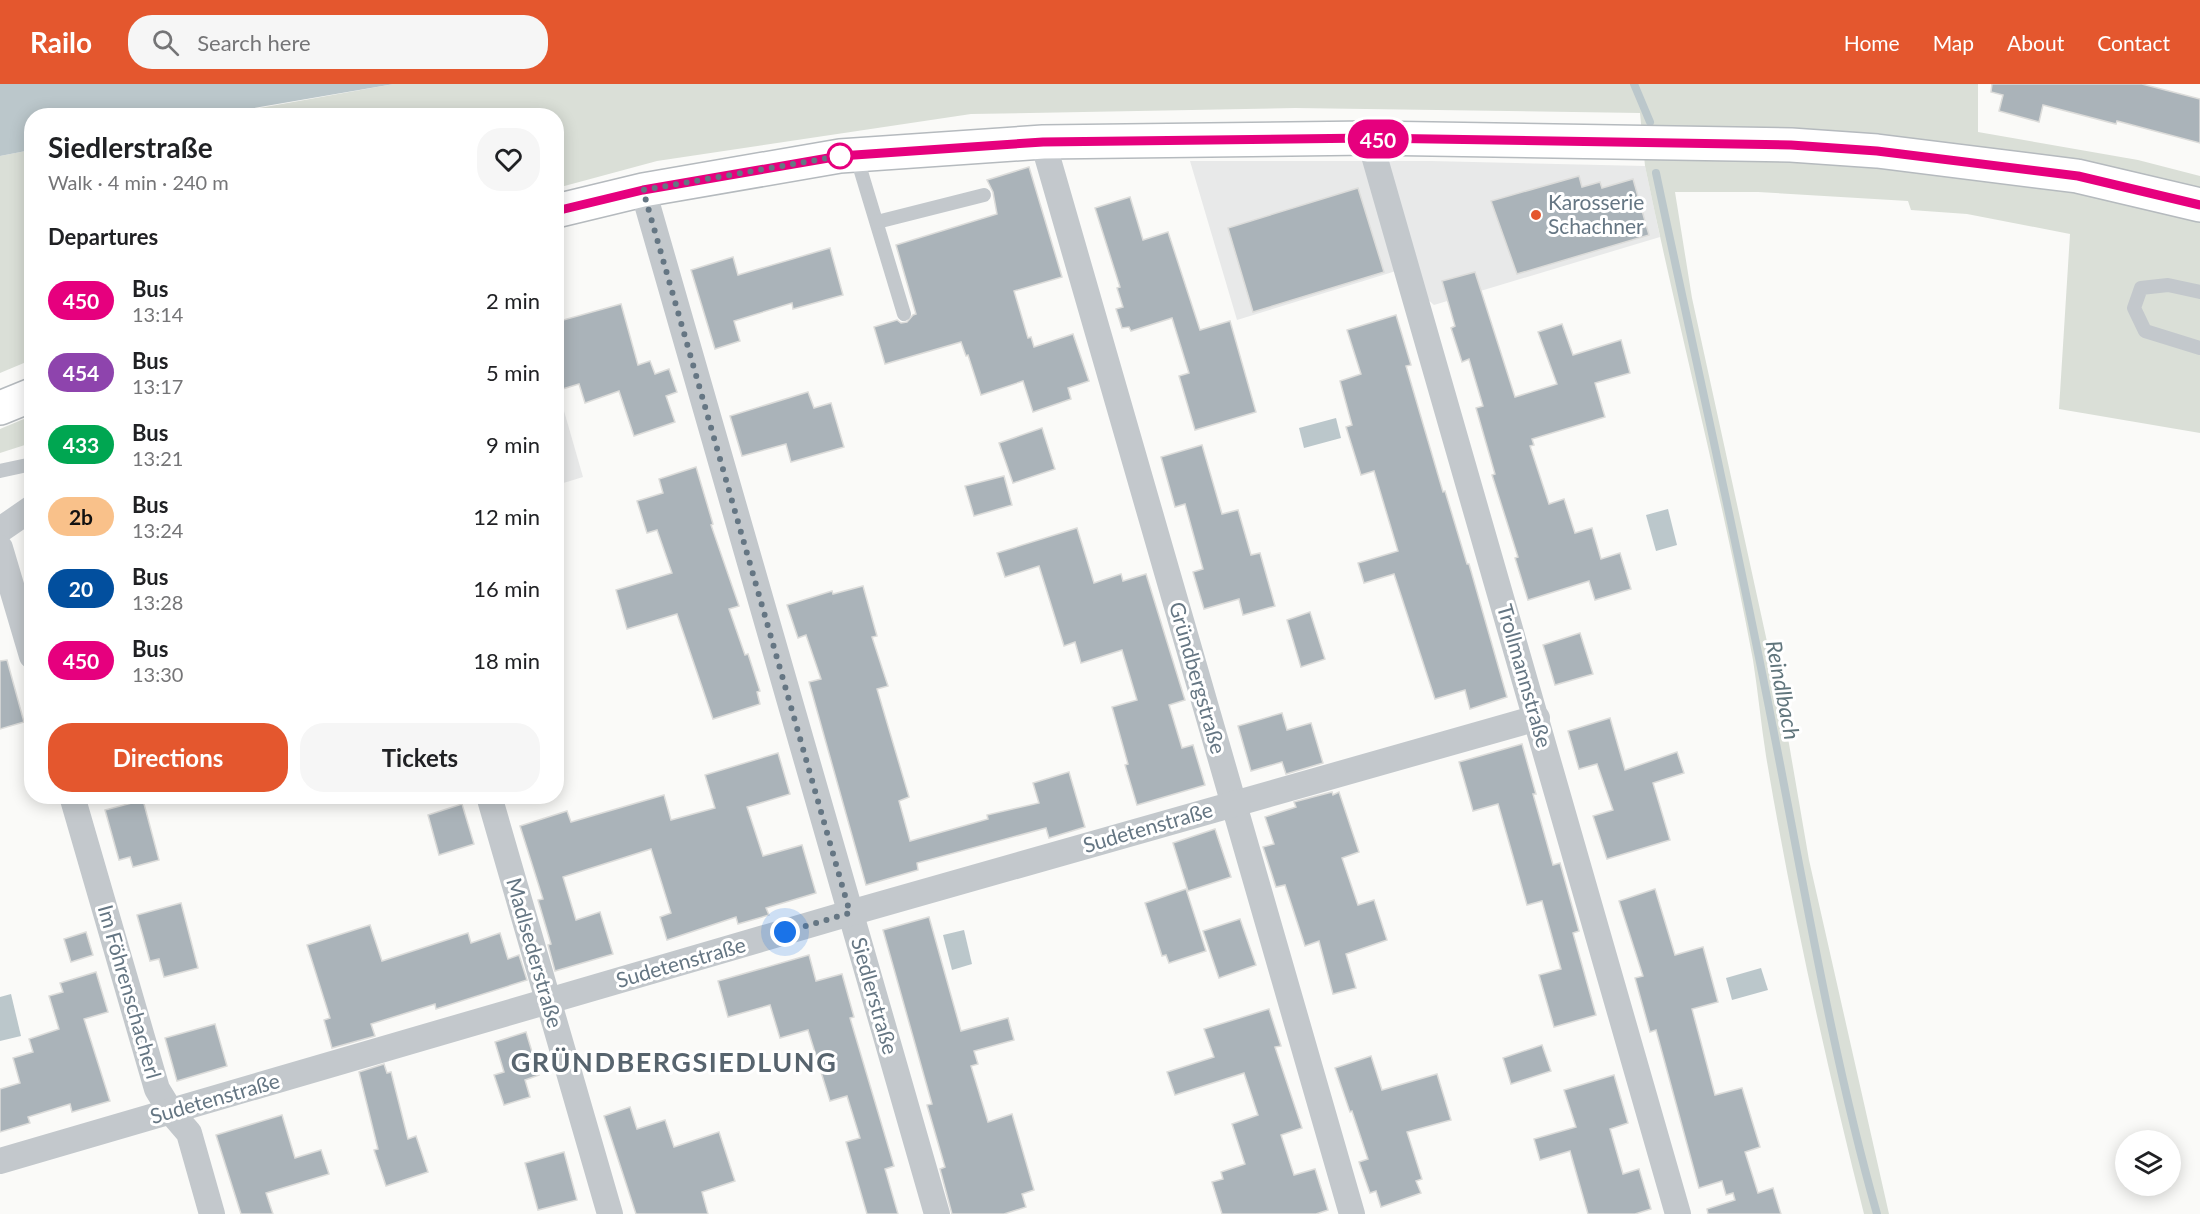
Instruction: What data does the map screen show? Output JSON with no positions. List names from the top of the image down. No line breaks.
{"streets":{"street":["Trollmannstraße","Gründbergstraße","Sudetenstraße","Madlsederstraße","Im Föhrenschacherl","Siedlerstraße"]},"crossings":[["Trollmannstraße","Sudetenstraße"],["Gründbergstraße","Sudetenstraße"],["Sudetenstraße","Madlsederstraße"],["Sudetenstraße","Im Föhrenschacherl"],["Sudetenstraße","Siedlerstraße"]],"districts":["GRÜNDBERGSIEDLUNG"],"water":["Reindlbach"],"places":["Karosserie Schachner"],"lines":["bus line 450"],"page":{"header":"Railo","search":"Search here","nav":["Home","Map","About","Contact"],"on_map":"450","heading":[["Siedlerstraße","Walk · 4 min · 240 m"],"Departures"],"list":[{"mark":"450","name":"Bus","note":"13:14","value":"2 min"},{"mark":"454","name":"Bus","note":"13:17","value":"5 min"},{"mark":"433","name":"Bus","note":"13:21","value":"9 min"},{"mark":"2b","name":"Bus","note":"13:24","value":"12 min"},{"mark":"20","name":"Bus","note":"13:28","value":"16 min"},{"mark":"450","name":"Bus","note":"13:30","value":"18 min"}],"buttons":["Directions","Tickets"]}}
